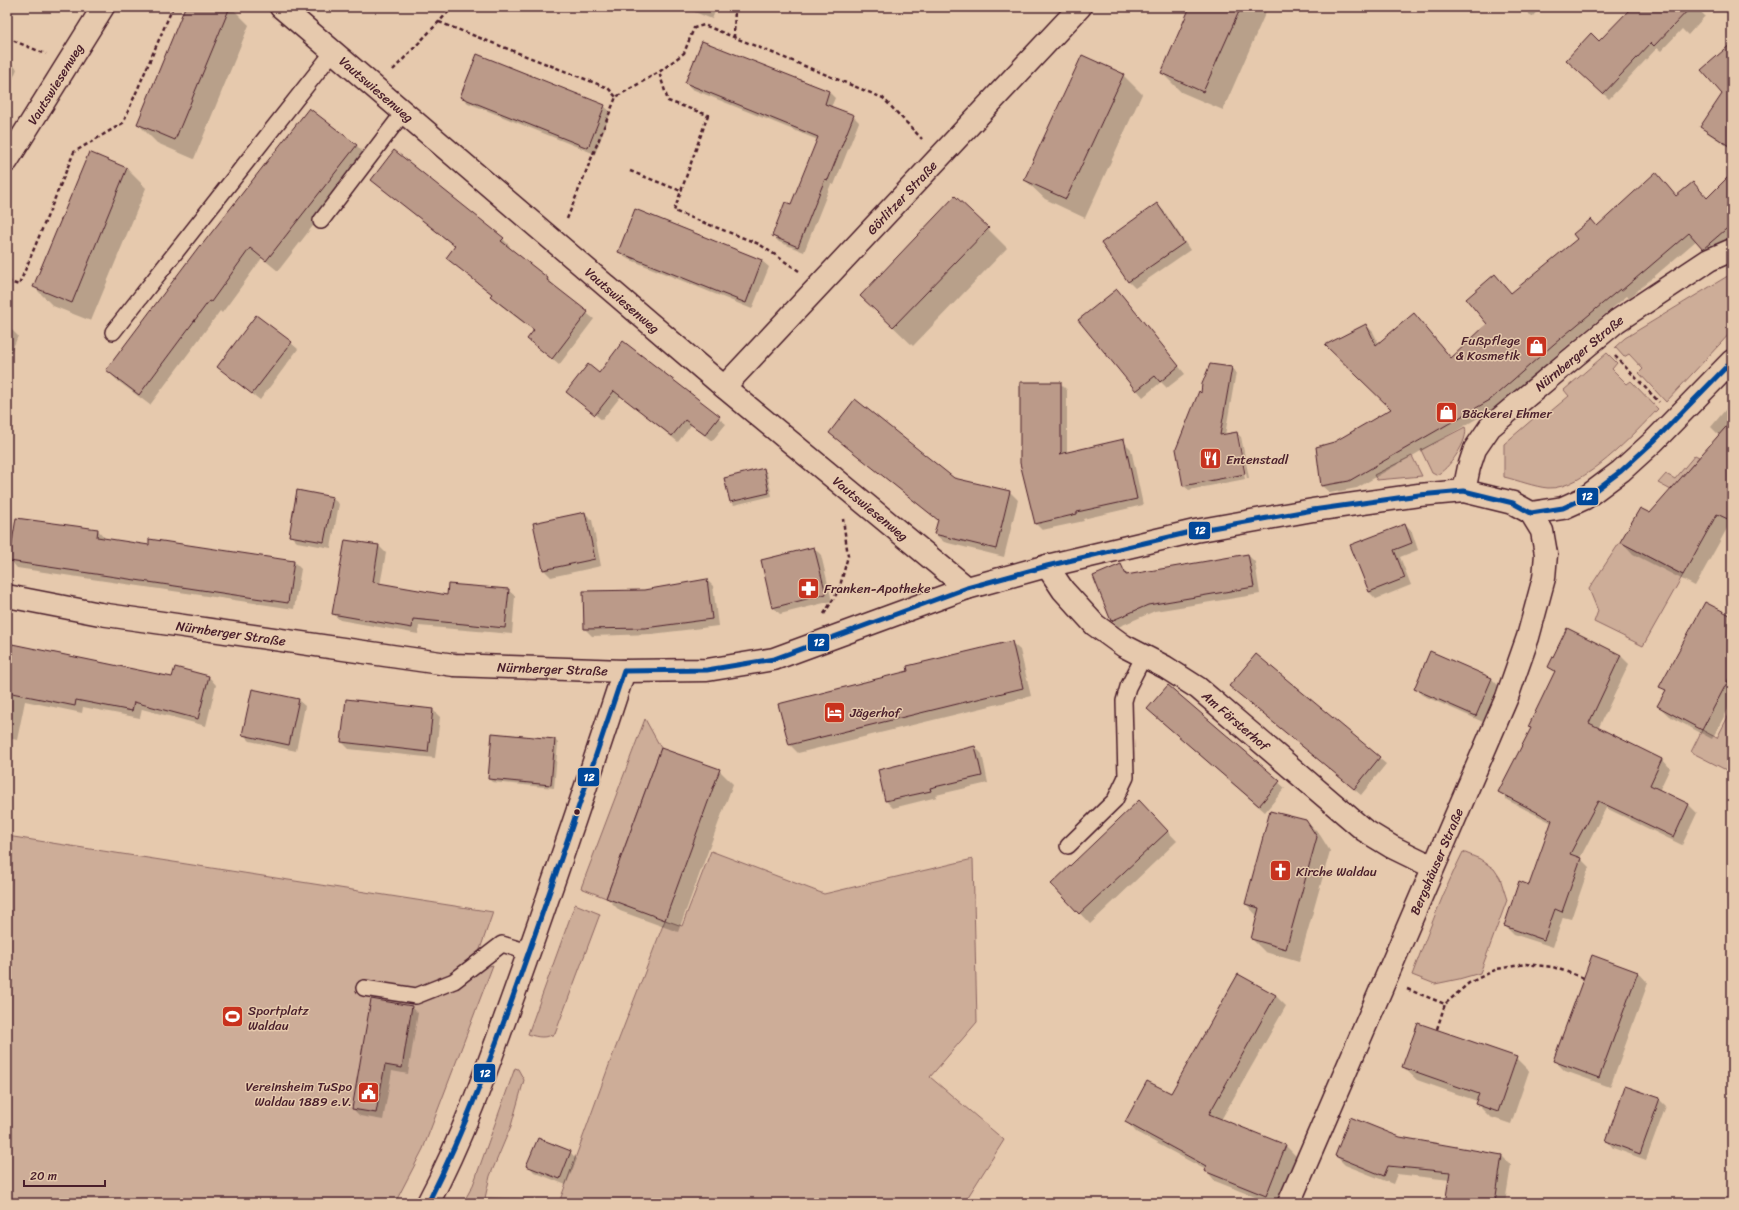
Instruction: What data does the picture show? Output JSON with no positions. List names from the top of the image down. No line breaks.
{"streets":{"street":["Vautswiesenweg","Görlitzer Straße","Nürnberger Straße","Am Försterhof","Bergshäuser Straße"]},"crossings":[["Vautswiesenweg","Görlitzer Straße"],["Vautswiesenweg","Nürnberger Straße"],["Nürnberger Straße","Am Försterhof"],["Nürnberger Straße","Bergshäuser Straße"],["Am Försterhof","Bergshäuser Straße"]],"places":{"shop":["Fußpflege & Kosmetik","Bäckerei Ehmer"],"restaurant":["Entenstadl"],"pharmacy":["Franken-Apotheke"],"hotel":["Jägerhof"],"church":["Kirche Waldau"],"sports":["Sportplatz Waldau"],"public building":["Vereinsheim TuSpo Waldau 1889 e.V."]},"lines":["transit line 12"],"scale_bar":"20 m"}
